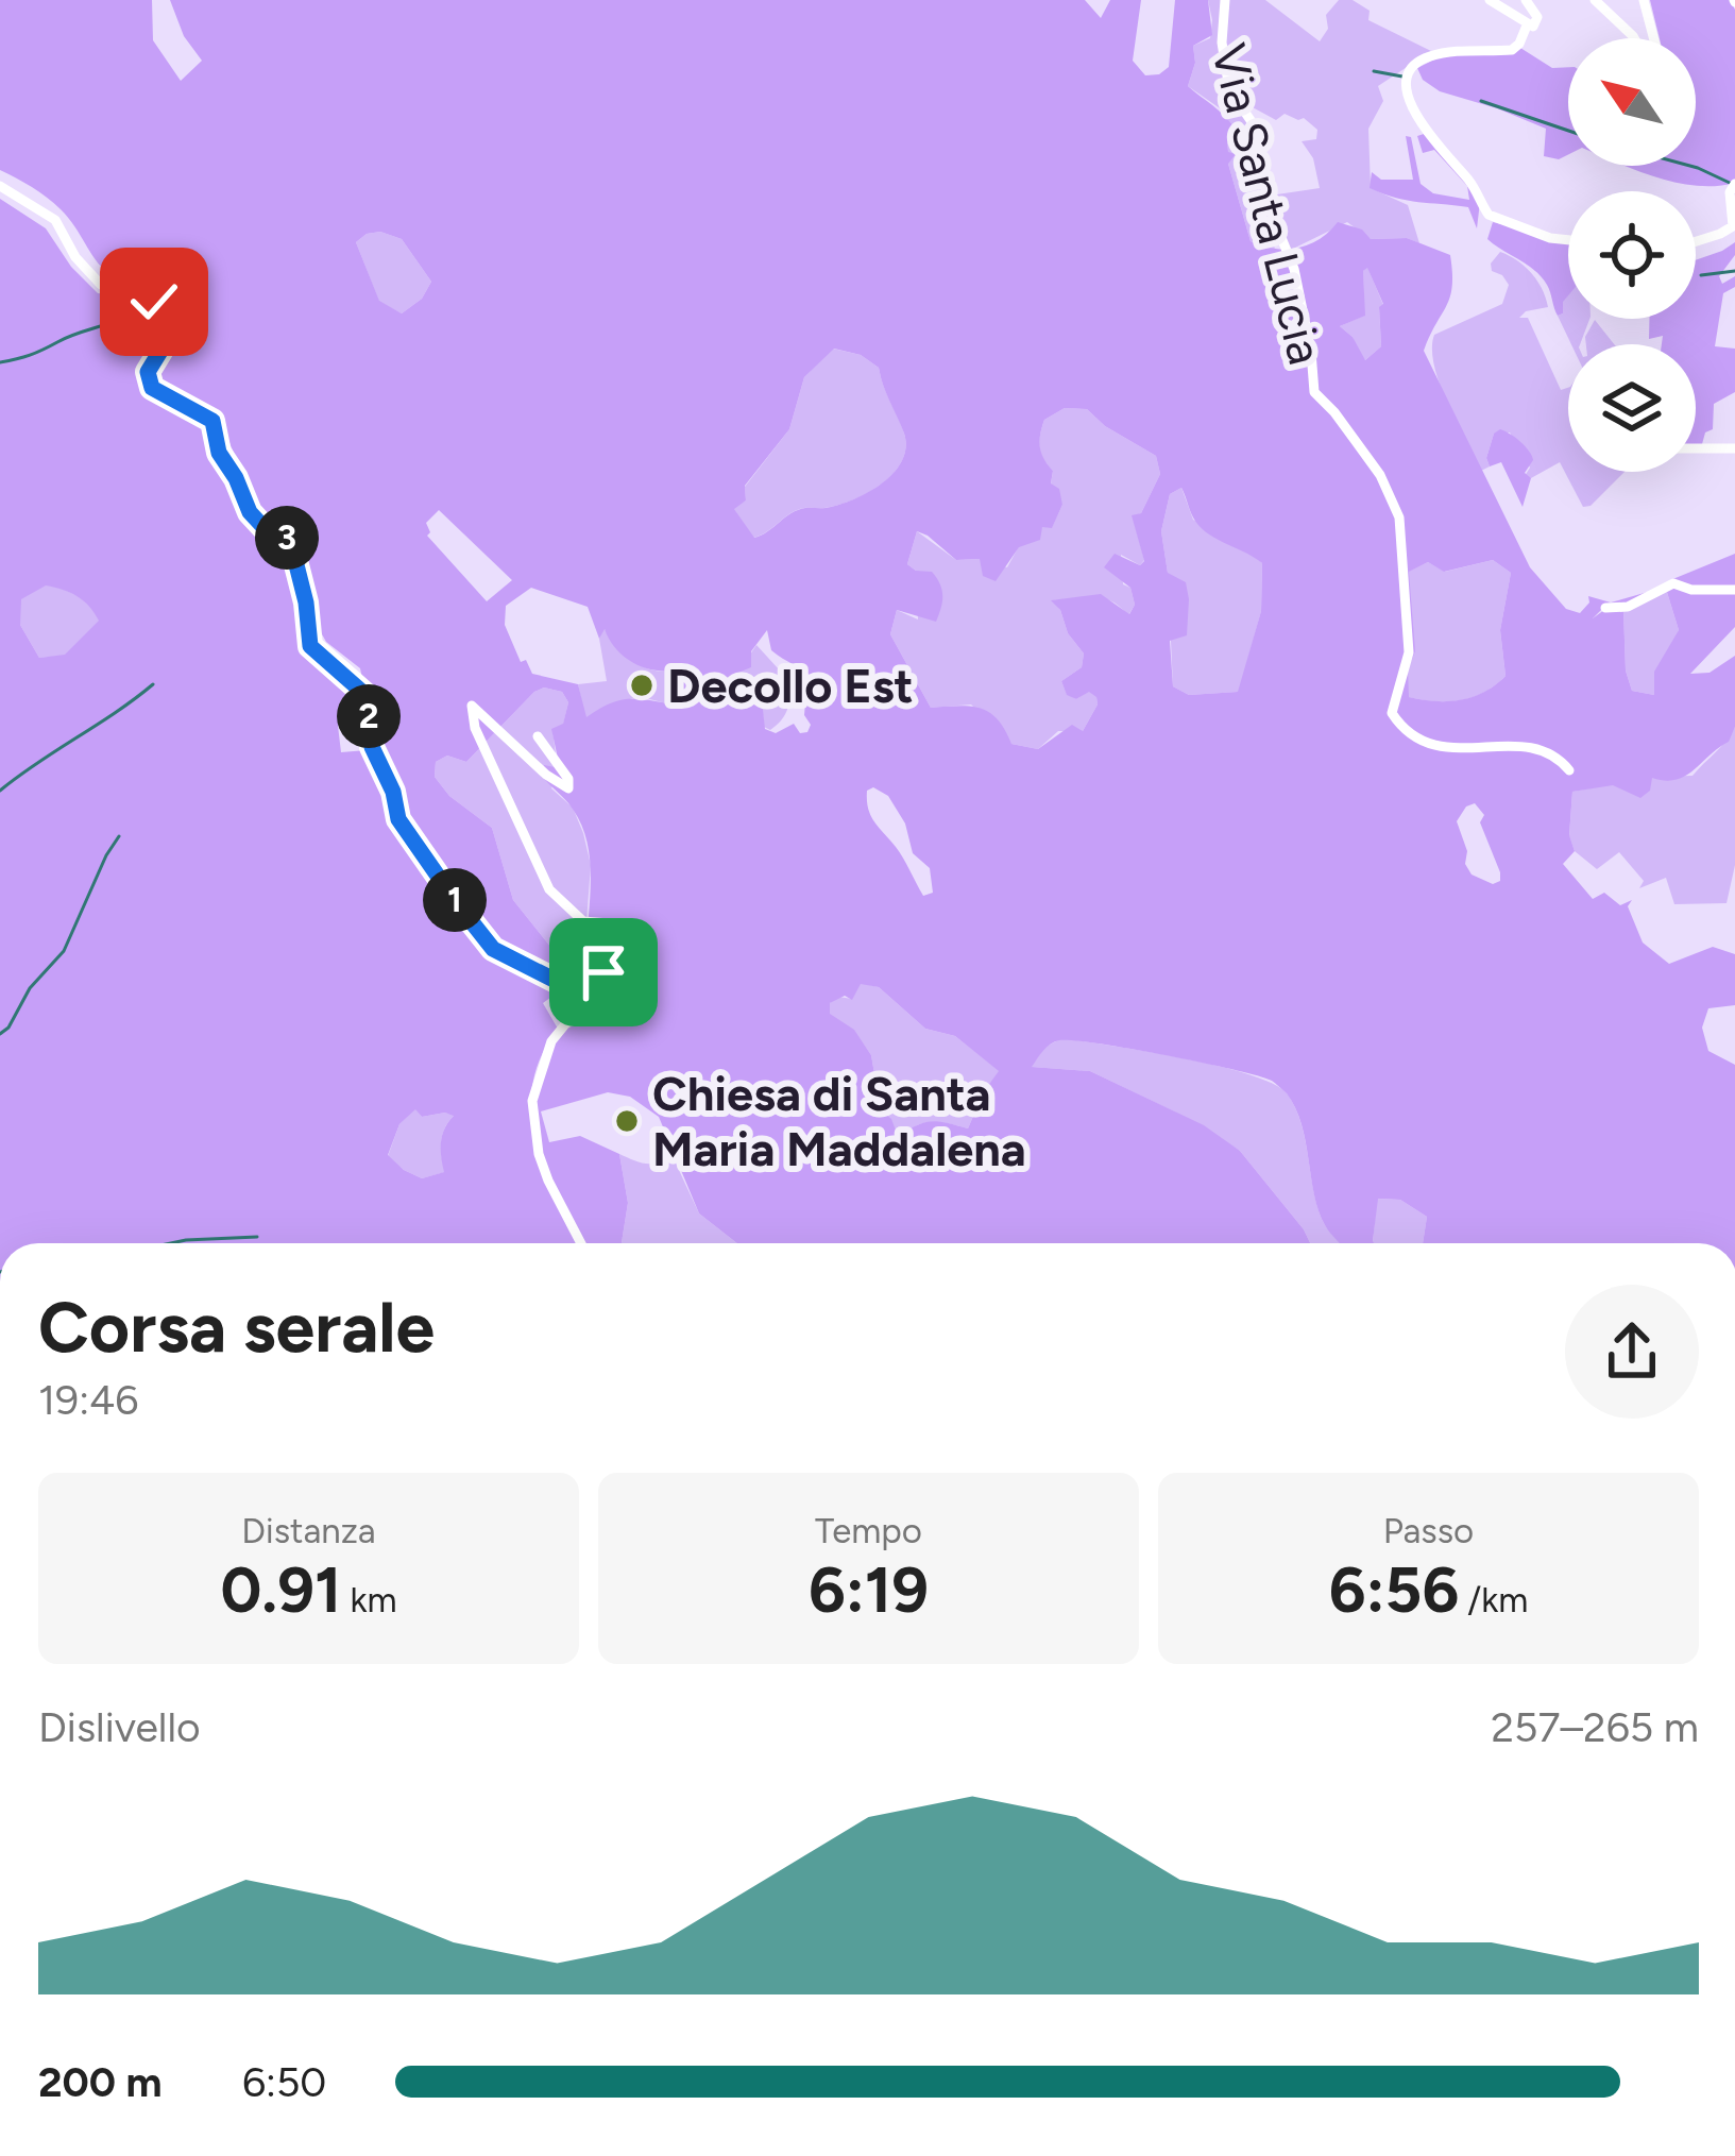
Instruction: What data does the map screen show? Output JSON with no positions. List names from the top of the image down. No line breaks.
{"streets":{"street":["Via Santa Lucia"]},"places":["Decollo Est","Chiesa di Santa Maria Maddalena"],"north":"top left","page":{"pins":["3","2","1"],"heading":["Corsa serale","19:46"],"stats":[["Distanza","0.91 km"],["Tempo","6:19"],["Passo","6:56 /km"]],"chart":["Dislivello","257–265 m"],"list":[{"name":"200 m","note":"6:50"}]}}
